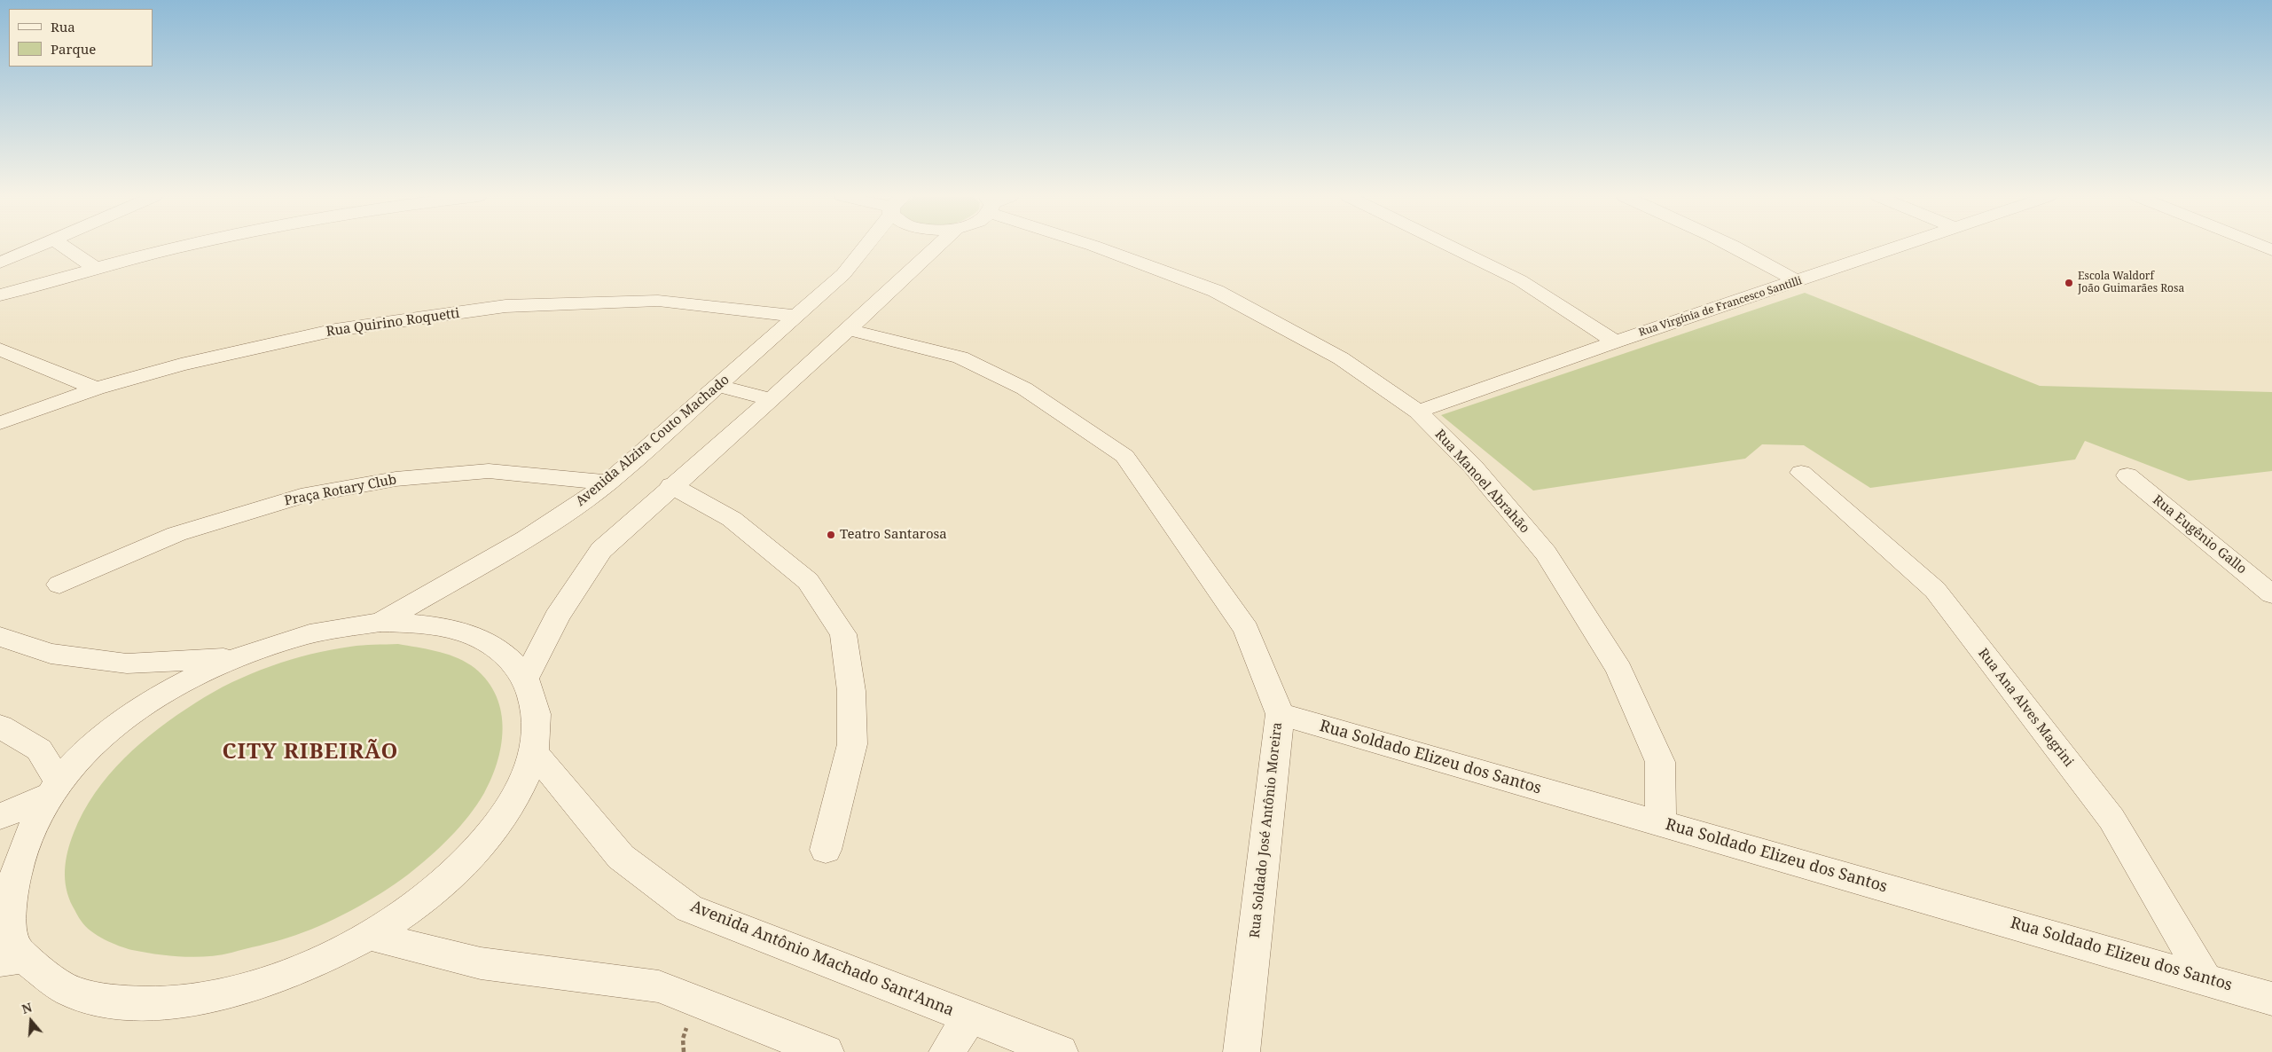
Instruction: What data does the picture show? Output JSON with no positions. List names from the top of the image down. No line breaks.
{"streets":{"street":["Rua Virgínia de Francesco Santilli","Rua Quirino Roquetti","Avenida Alzira Couto Machado","Rua Manoel Abrahão","Praça Rotary Club","Rua Eugênio Gallo","Rua Ana Alves Magrini","Rua Soldado Elizeu dos Santos","Rua Soldado José Antônio Moreira","Avenida Antônio Machado Sant'Anna"]},"crossings":[["Rua Virgínia de Francesco Santilli","Rua Manoel Abrahão"],["Rua Quirino Roquetti","Avenida Alzira Couto Machado"],["Avenida Alzira Couto Machado","Praça Rotary Club"],["Rua Manoel Abrahão","Rua Soldado Elizeu dos Santos"],["Rua Ana Alves Magrini","Rua Soldado Elizeu dos Santos"],["Rua Soldado Elizeu dos Santos","Rua Soldado José Antônio Moreira"]],"districts":["CITY RIBEIRÃO"],"places":["Escola Waldorf João Guimarães Rosa","Teatro Santarosa"],"legend":["Rua","Parque"],"north":"top"}
